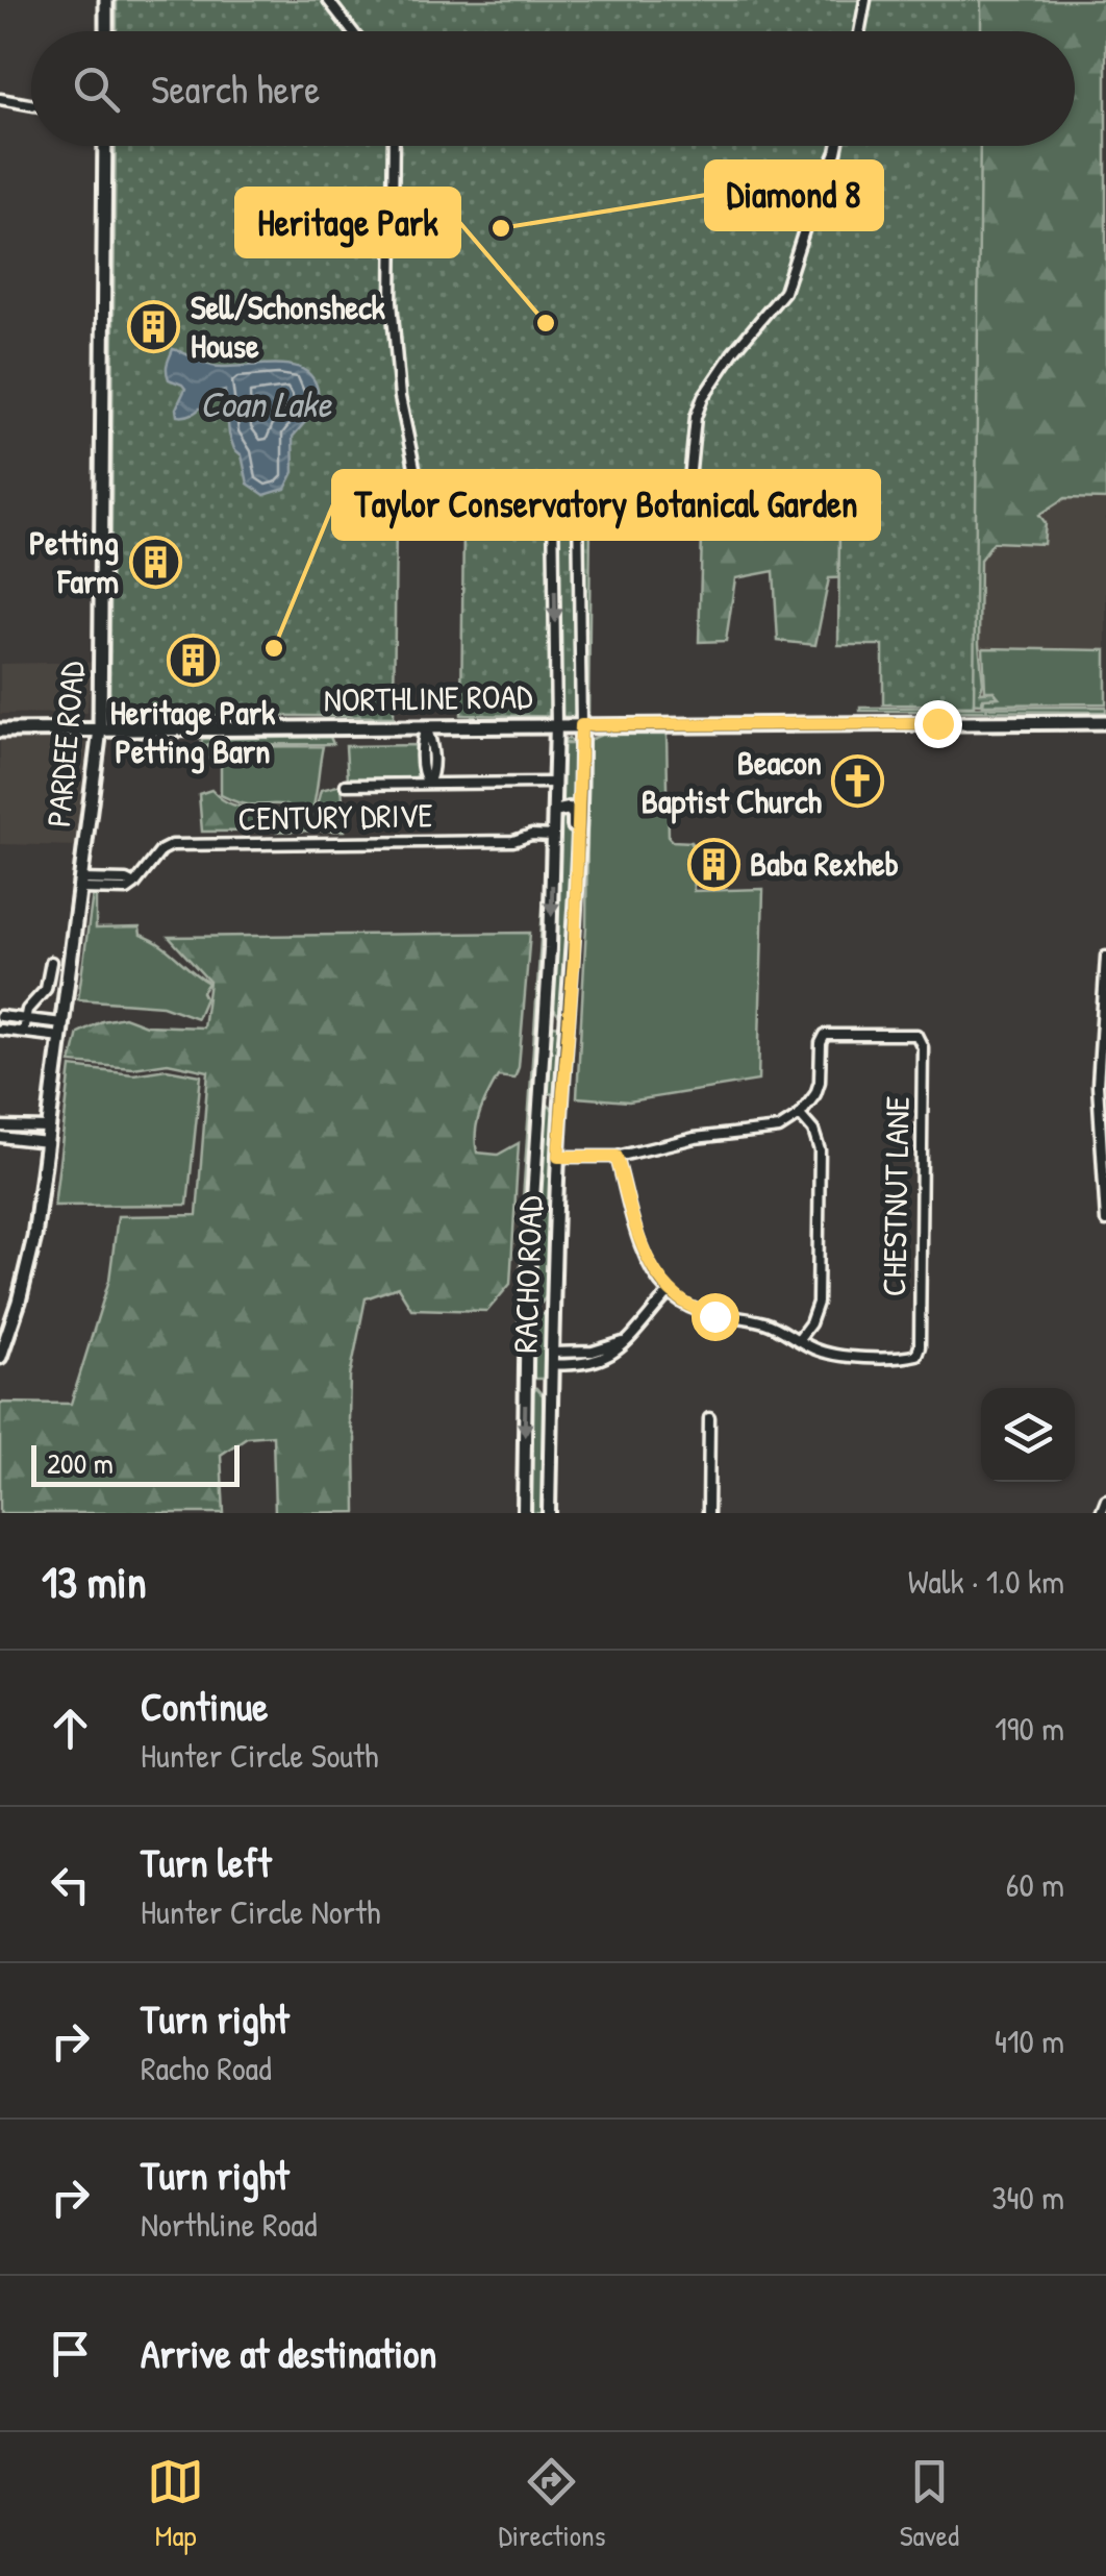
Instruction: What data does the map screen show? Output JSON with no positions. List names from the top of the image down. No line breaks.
{"streets":{"main road":["NORTHLINE ROAD","PARDEE ROAD"],"street":["CENTURY DRIVE","CHESTNUT LANE","RACHO ROAD"]},"crossings":[["NORTHLINE ROAD","PARDEE ROAD"],["NORTHLINE ROAD","RACHO ROAD"],["PARDEE ROAD","CENTURY DRIVE"],["CENTURY DRIVE","RACHO ROAD"]],"water":["Coan Lake"],"places":{"other":["Diamond 8","Heritage Park","Taylor Conservatory Botanical Garden"],"building":["Sell/Schonsheck House","Petting Farm","Heritage Park Petting Barn","Baba Rexheb"],"church":["Beacon Baptist Church"]},"scale_bar":"200 m","page":{"search":"Search here","scale":"200 m","heading":["13 min","Walk · 1.0 km"],"list":[["Continue","Hunter Circle South","190 m"],["Turn left","Hunter Circle North","60 m"],["Turn right","Racho Road","410 m"],["Turn right","Northline Road","340 m"],"Arrive at destination"],"nav":["Map","Directions","Saved"]}}
